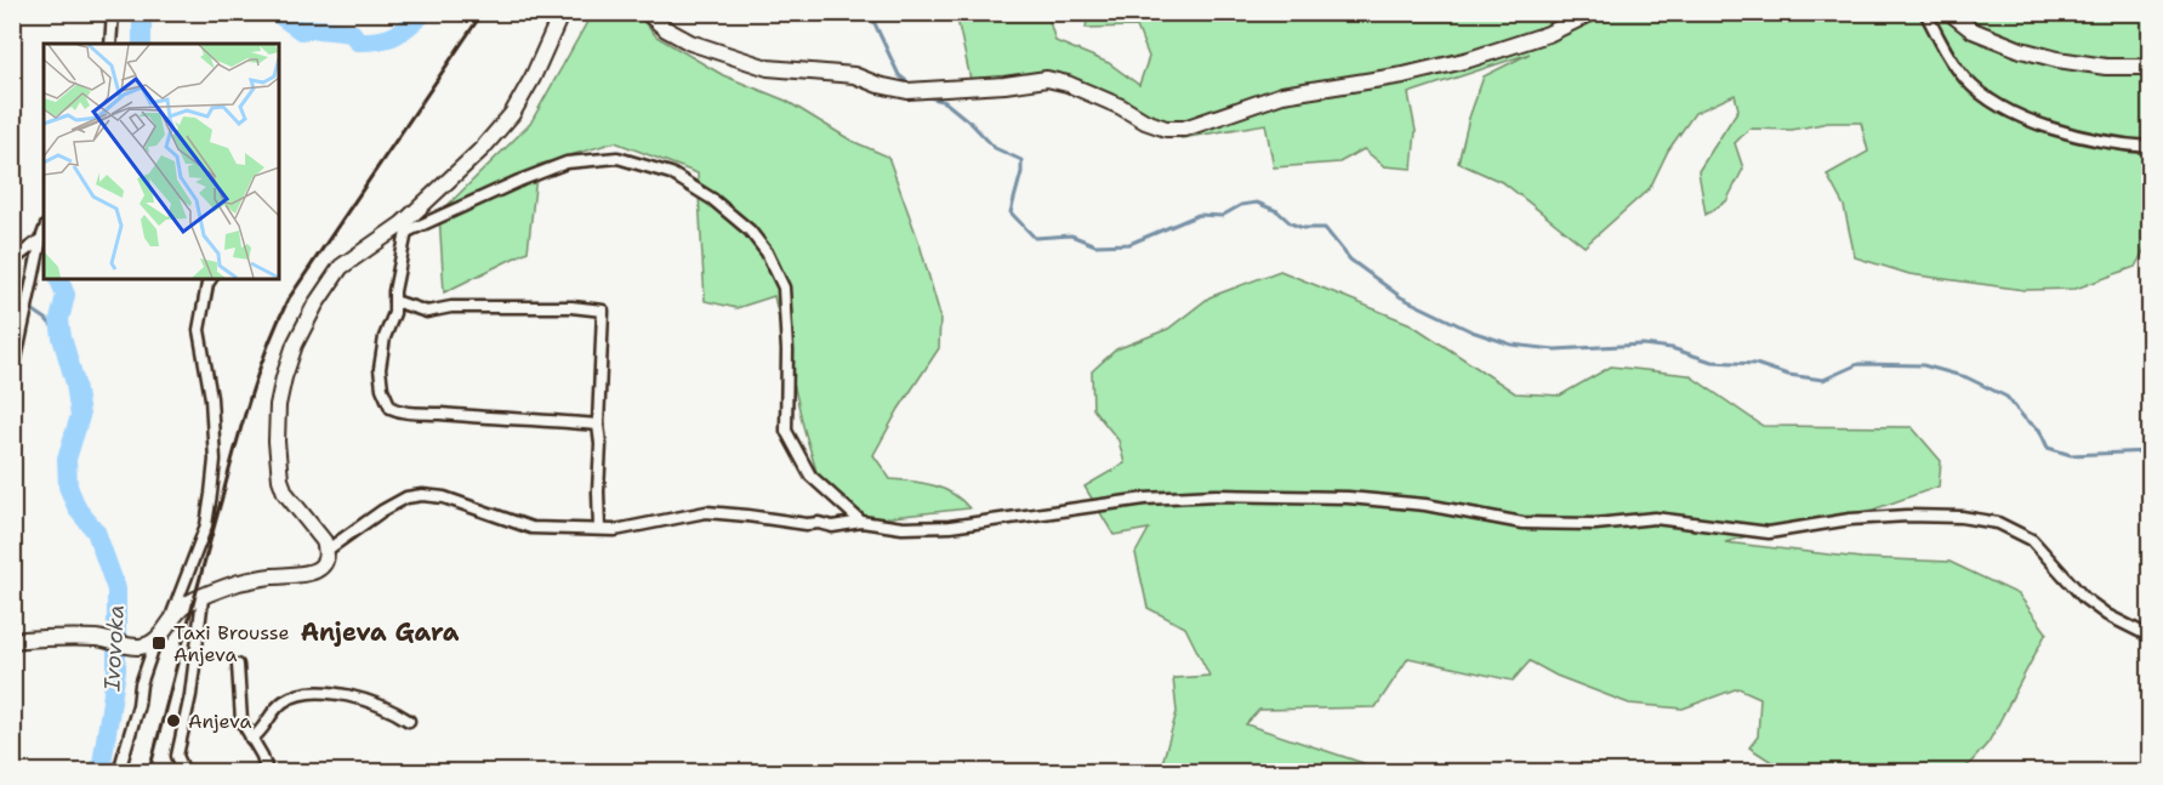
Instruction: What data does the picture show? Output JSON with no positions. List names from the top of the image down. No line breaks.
{"districts":["Anjeva Gara"],"water":["Ivovoka"],"places":{"transit":["Taxi Brousse Anjeva"],"other":["Anjeva"]}}
